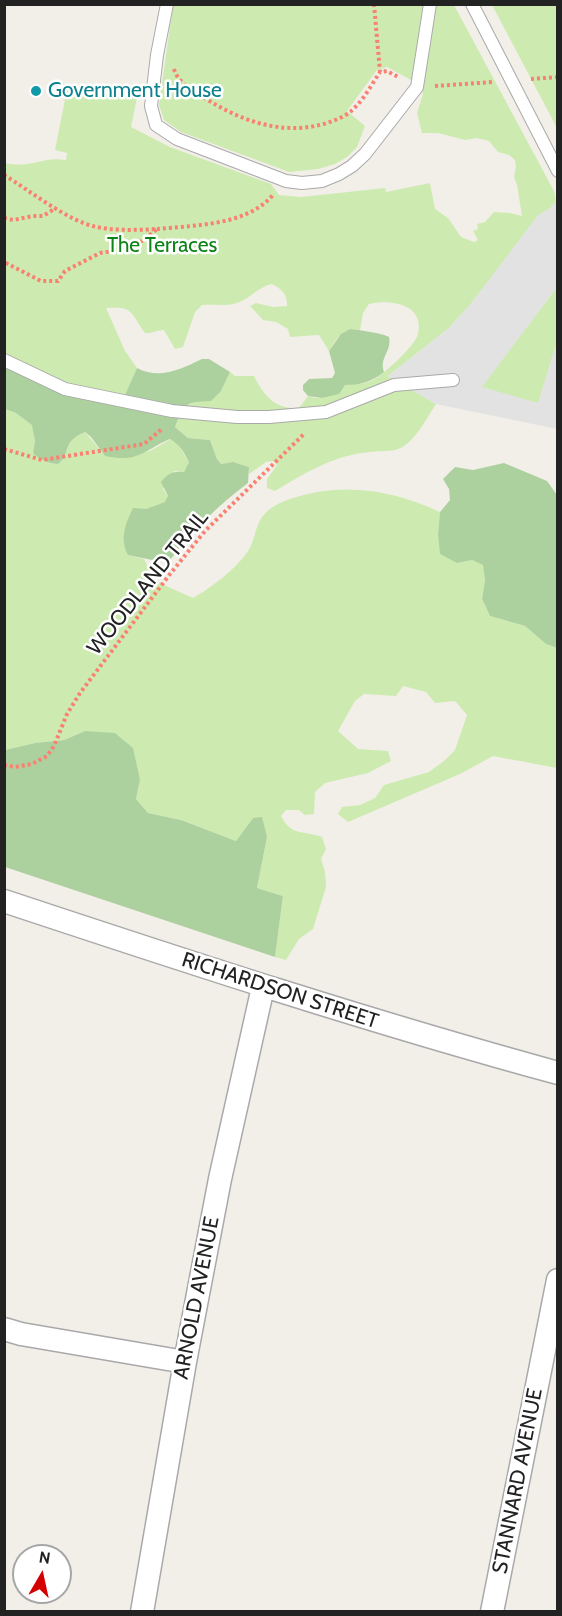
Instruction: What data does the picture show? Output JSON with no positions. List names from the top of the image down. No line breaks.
{"streets":{"street":["RICHARDSON STREET","ARNOLD AVENUE","STANNARD AVENUE"],"path":["WOODLAND TRAIL"]},"crossings":[["RICHARDSON STREET","ARNOLD AVENUE"]],"parks":["The Terraces"],"places":["Government House"],"north":"top"}
